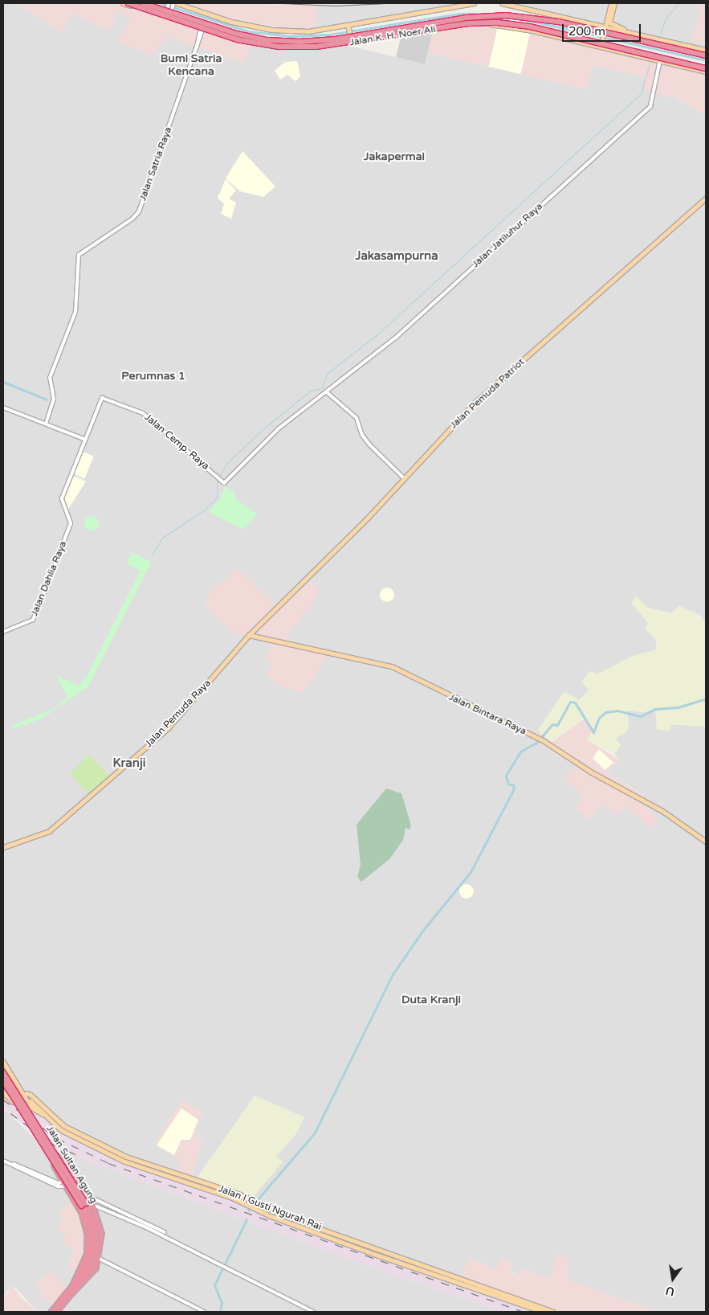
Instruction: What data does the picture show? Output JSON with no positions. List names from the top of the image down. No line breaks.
{"streets":{"highway":["Jalan Sultan Agung"],"main road":["Jalan K. H. Noer Ali","Jalan Pemuda Patriot","Jalan Pemuda Raya","Jalan Bintara Raya","Jalan I Gusti Ngurah Rai"],"street":["Jalan Satria Raya","Jalan Jatiluhur Raya","Jalan Cemp. Raya","Jalan Dahlia Raya"]},"crossings":[["Jalan K. H. Noer Ali","Jalan Satria Raya"],["Jalan K. H. Noer Ali","Jalan Jatiluhur Raya"],["Jalan Jatiluhur Raya","Jalan Cemp. Raya"],["Jalan Pemuda Patriot","Jalan Pemuda Raya"],["Jalan Cemp. Raya","Jalan Dahlia Raya"],["Jalan Pemuda Raya","Jalan Bintara Raya"]],"districts":["Bumi Satria Kencana","Jakapermai","Jakasampurna","Perumnas 1","Kranji","Duta Kranji"],"scale_bar":"200 m","north":"bottom"}
